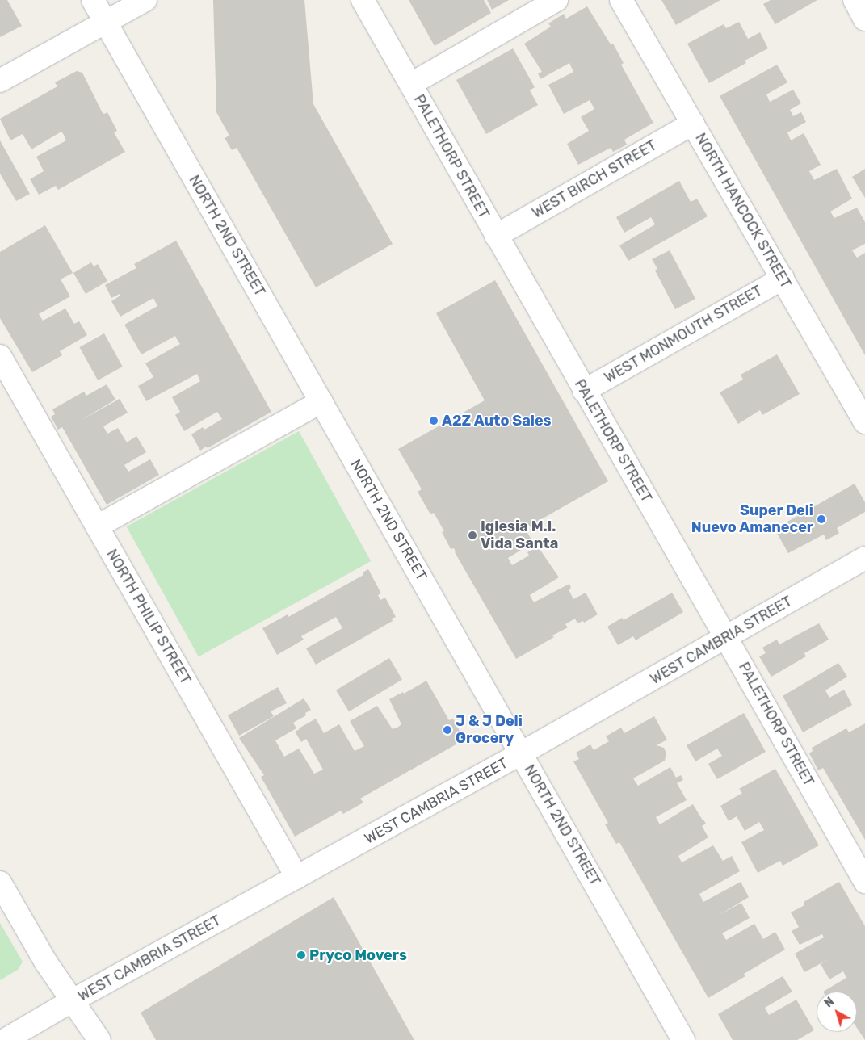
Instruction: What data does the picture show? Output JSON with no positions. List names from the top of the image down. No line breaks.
{"streets":{"street":["PALETHORP STREET","WEST BIRCH STREET","NORTH HANCOCK STREET","NORTH 2ND STREET","WEST MONMOUTH STREET","NORTH PHILIP STREET","WEST CAMBRIA STREET"]},"crossings":[["PALETHORP STREET","WEST BIRCH STREET"],["PALETHORP STREET","WEST MONMOUTH STREET"],["PALETHORP STREET","WEST CAMBRIA STREET"],["WEST BIRCH STREET","NORTH HANCOCK STREET"],["NORTH HANCOCK STREET","WEST MONMOUTH STREET"],["NORTH 2ND STREET","WEST CAMBRIA STREET"],["NORTH PHILIP STREET","WEST CAMBRIA STREET"]],"places":["A2Z Auto Sales","Super Deli Nuevo Amanecer","Iglesia M.I. Vida Santa","J & J Deli Grocery","Pryco Movers"],"north":"top left"}
